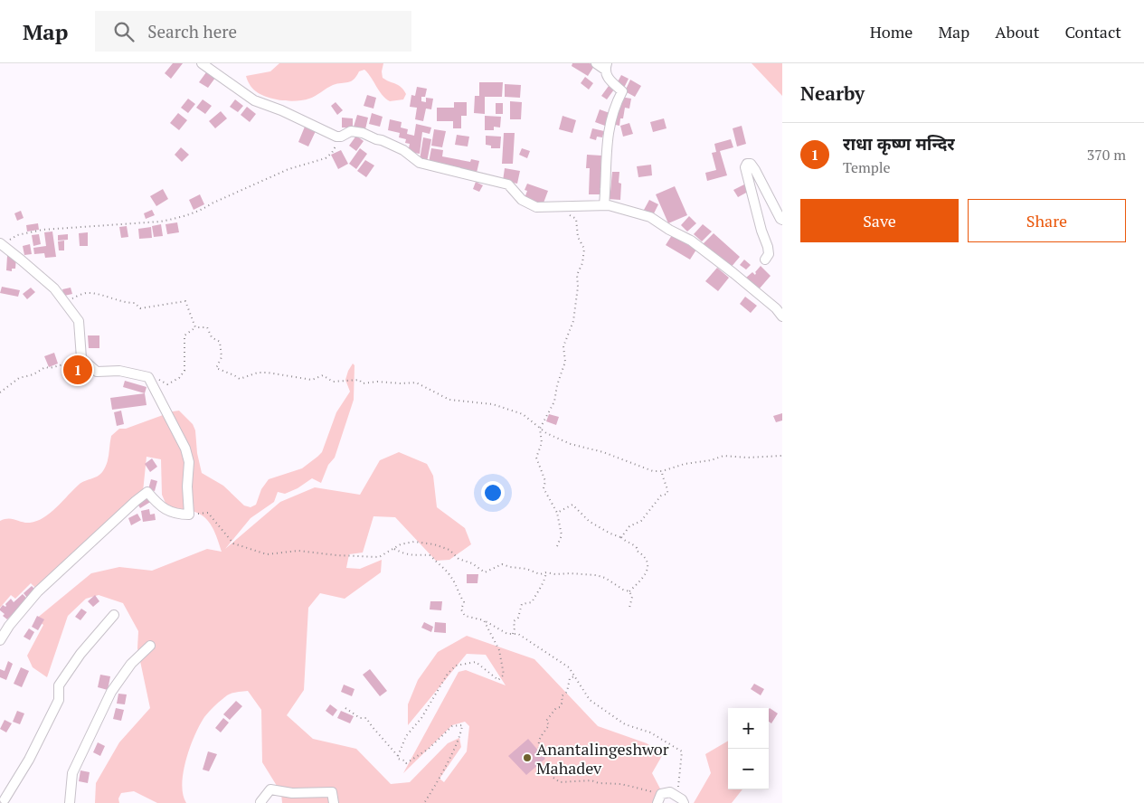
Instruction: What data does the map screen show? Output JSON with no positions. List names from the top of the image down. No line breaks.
{"places":["Anantalingeshwor Mahadev"],"page":{"header":"Map","search":"Search here","nav":["Home","Map","About","Contact"],"heading":"Nearby","list":[{"mark":"1","name":"राधा कृष्ण मन्दिर","note":"Temple","value":"370 m"}],"buttons":["Save","Share"],"pins":"1","map_buttons":["+","−"]}}
